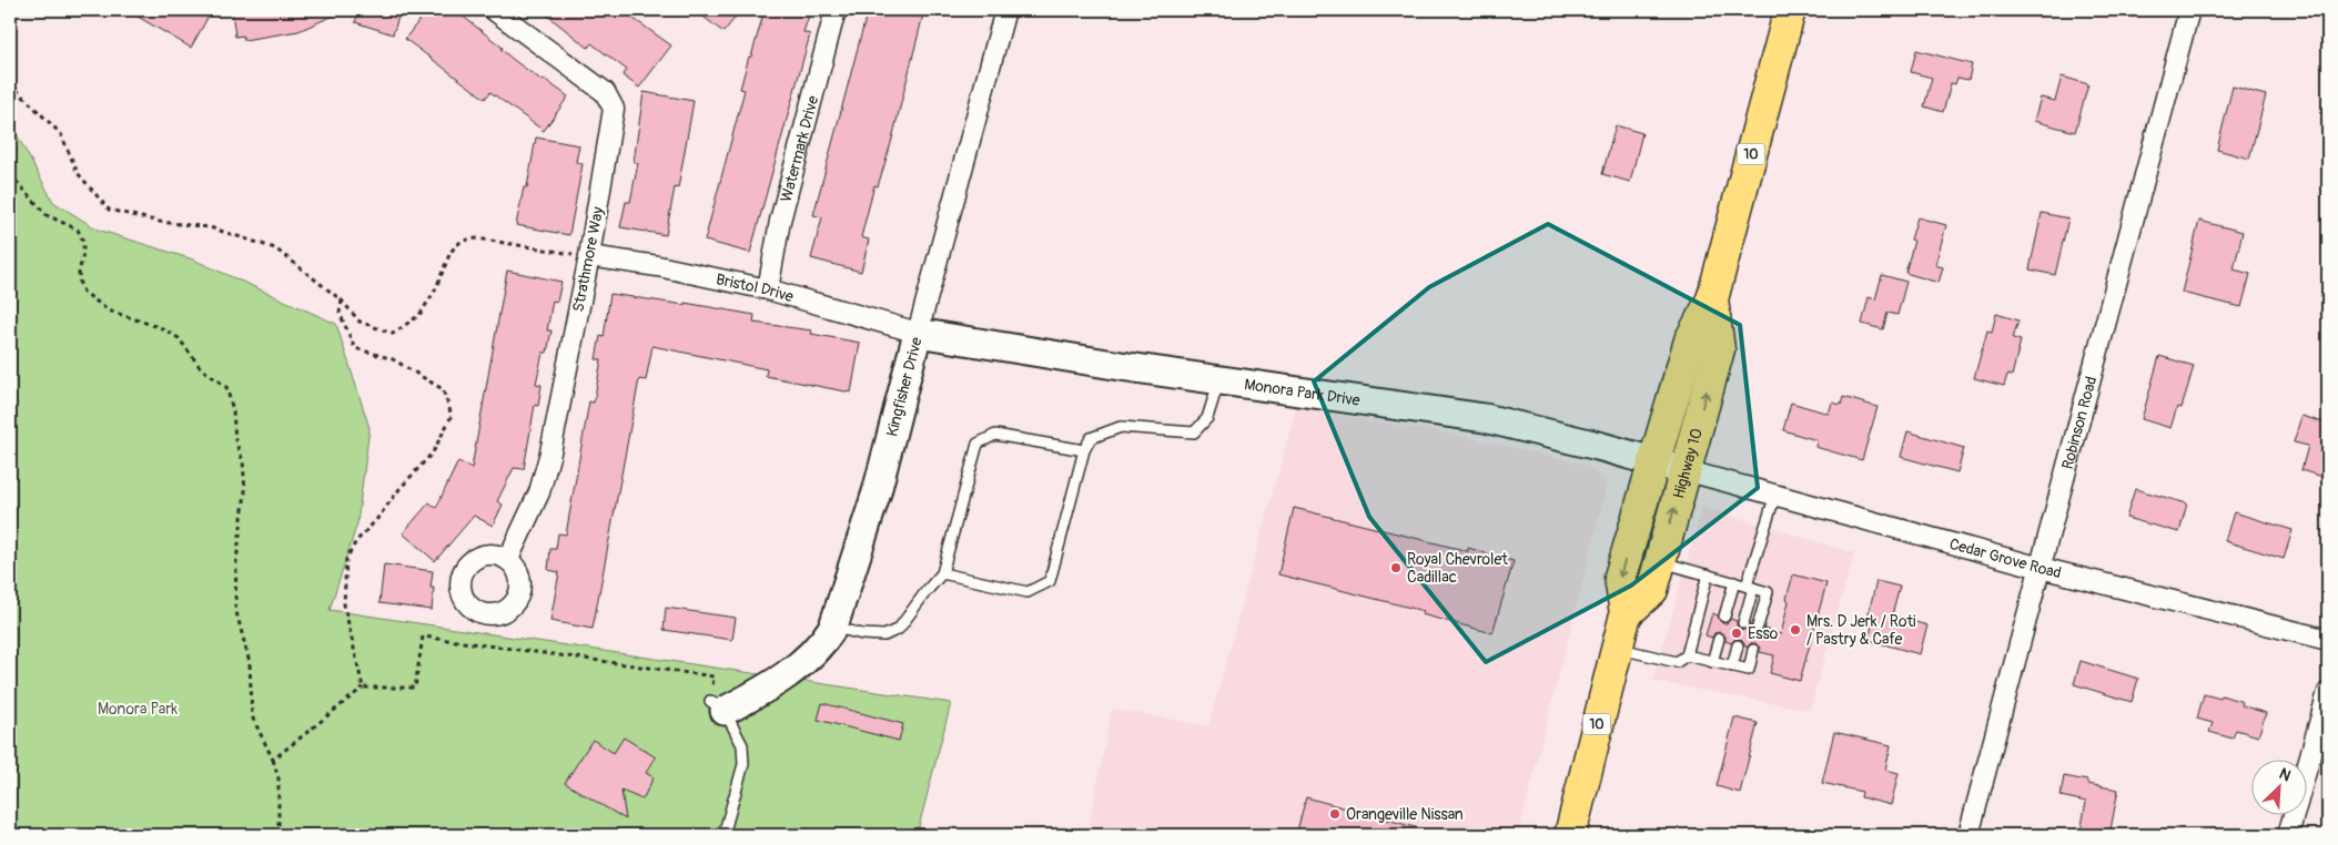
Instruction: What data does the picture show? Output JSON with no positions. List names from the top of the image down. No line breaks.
{"streets":{"highway":["10","Highway 10"],"street":["Watermark Drive","Strathmore Way","Bristol Drive","Kingfisher Drive","Monora Park Drive","Robinson Road","Cedar Grove Road"]},"crossings":[["Watermark Drive","Bristol Drive"],["Strathmore Way","Bristol Drive"],["Bristol Drive","Kingfisher Drive"],["Bristol Drive","Monora Park Drive"],["Kingfisher Drive","Monora Park Drive"],["Monora Park Drive","Highway 10"],["Monora Park Drive","Cedar Grove Road"],["Robinson Road","Cedar Grove Road"],["Highway 10","Cedar Grove Road"]],"parks":["Monora Park"],"places":["Royal Chevrolet Cadillac","Mrs. D Jerk / Roti / Pastry & Cafe","Esso","Orangeville Nissan"],"north":"top right"}
